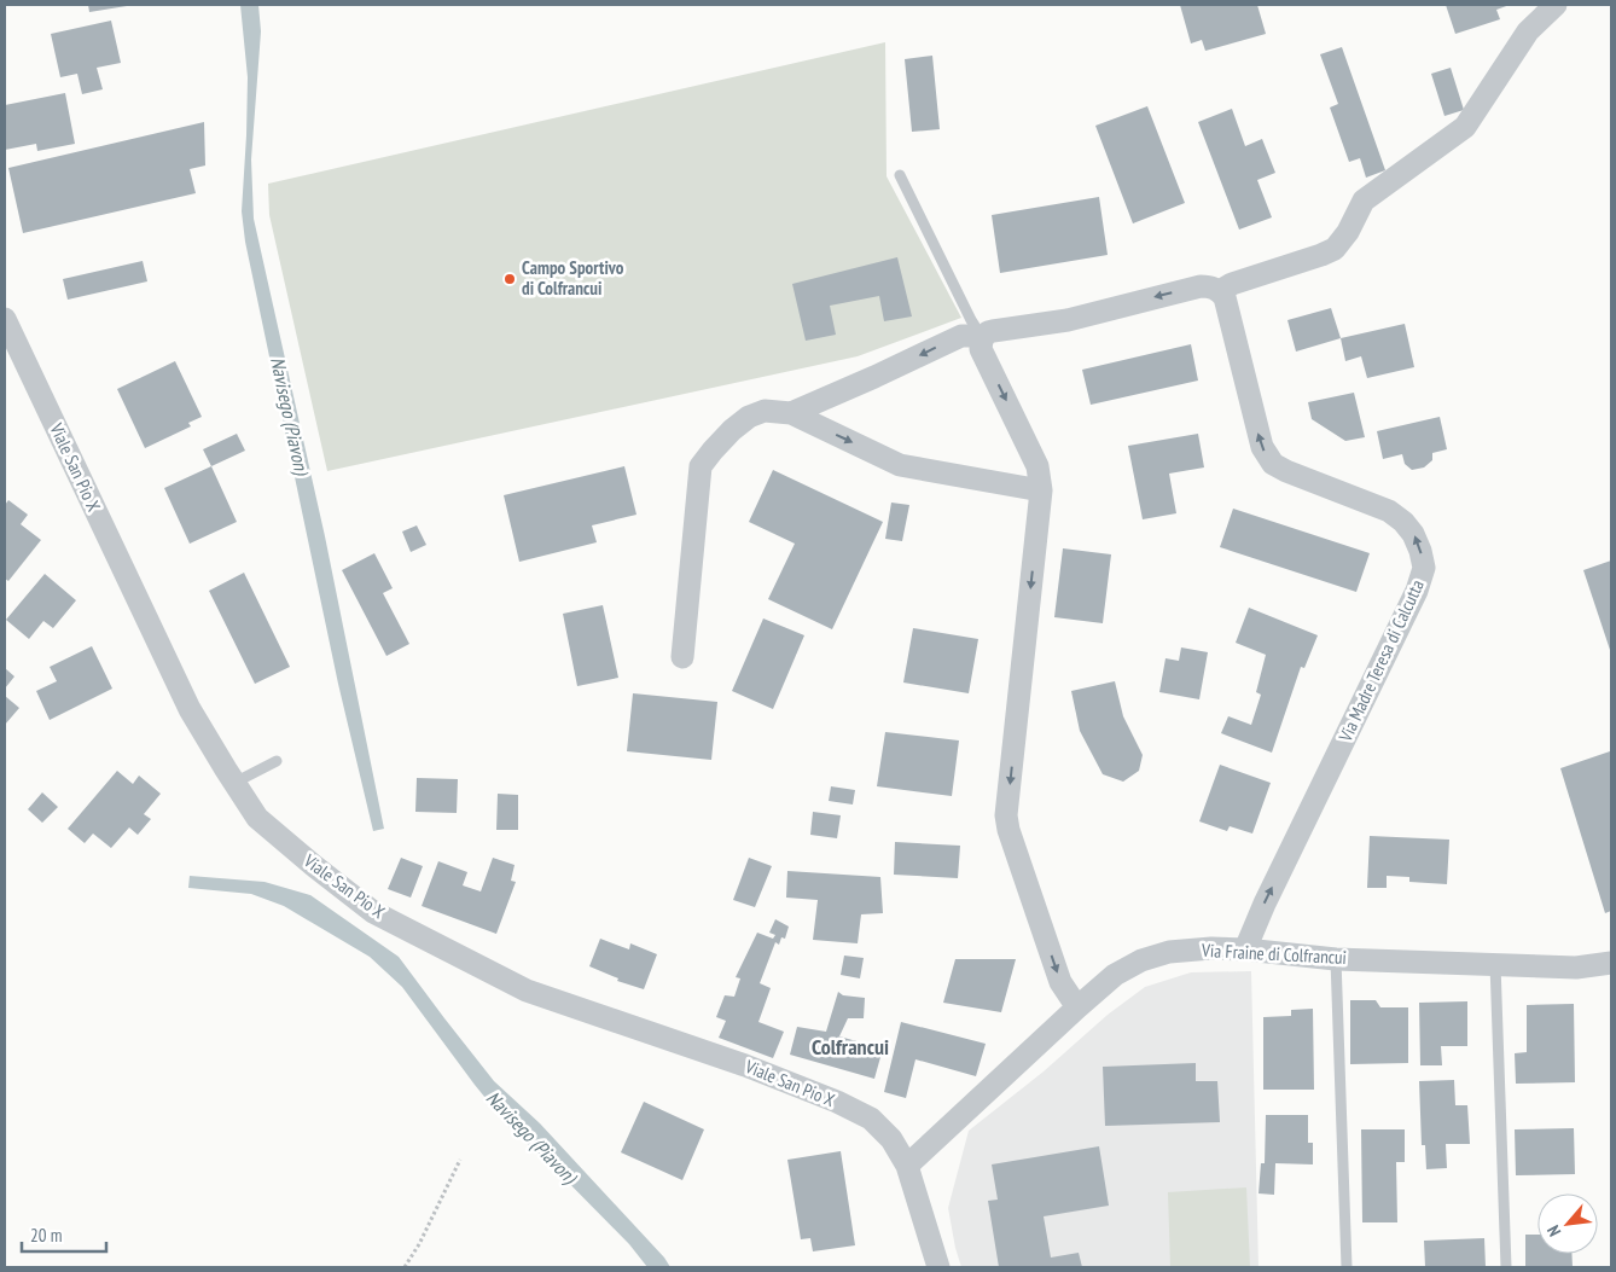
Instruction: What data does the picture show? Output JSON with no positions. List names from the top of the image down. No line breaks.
{"streets":{"street":["Viale San Pio X","Via Madre Teresa di Calcutta","Via Fraine di Colfrancui"]},"crossings":[["Viale San Pio X","Via Fraine di Colfrancui"],["Via Madre Teresa di Calcutta","Via Fraine di Colfrancui"]],"one_way":["Via Madre Teresa di Calcutta"],"districts":["Colfrancui"],"water":["Navisego (Piavon)"],"places":["Campo Sportivo di Colfrancui"],"scale_bar":"20 m","north":"bottom left"}
